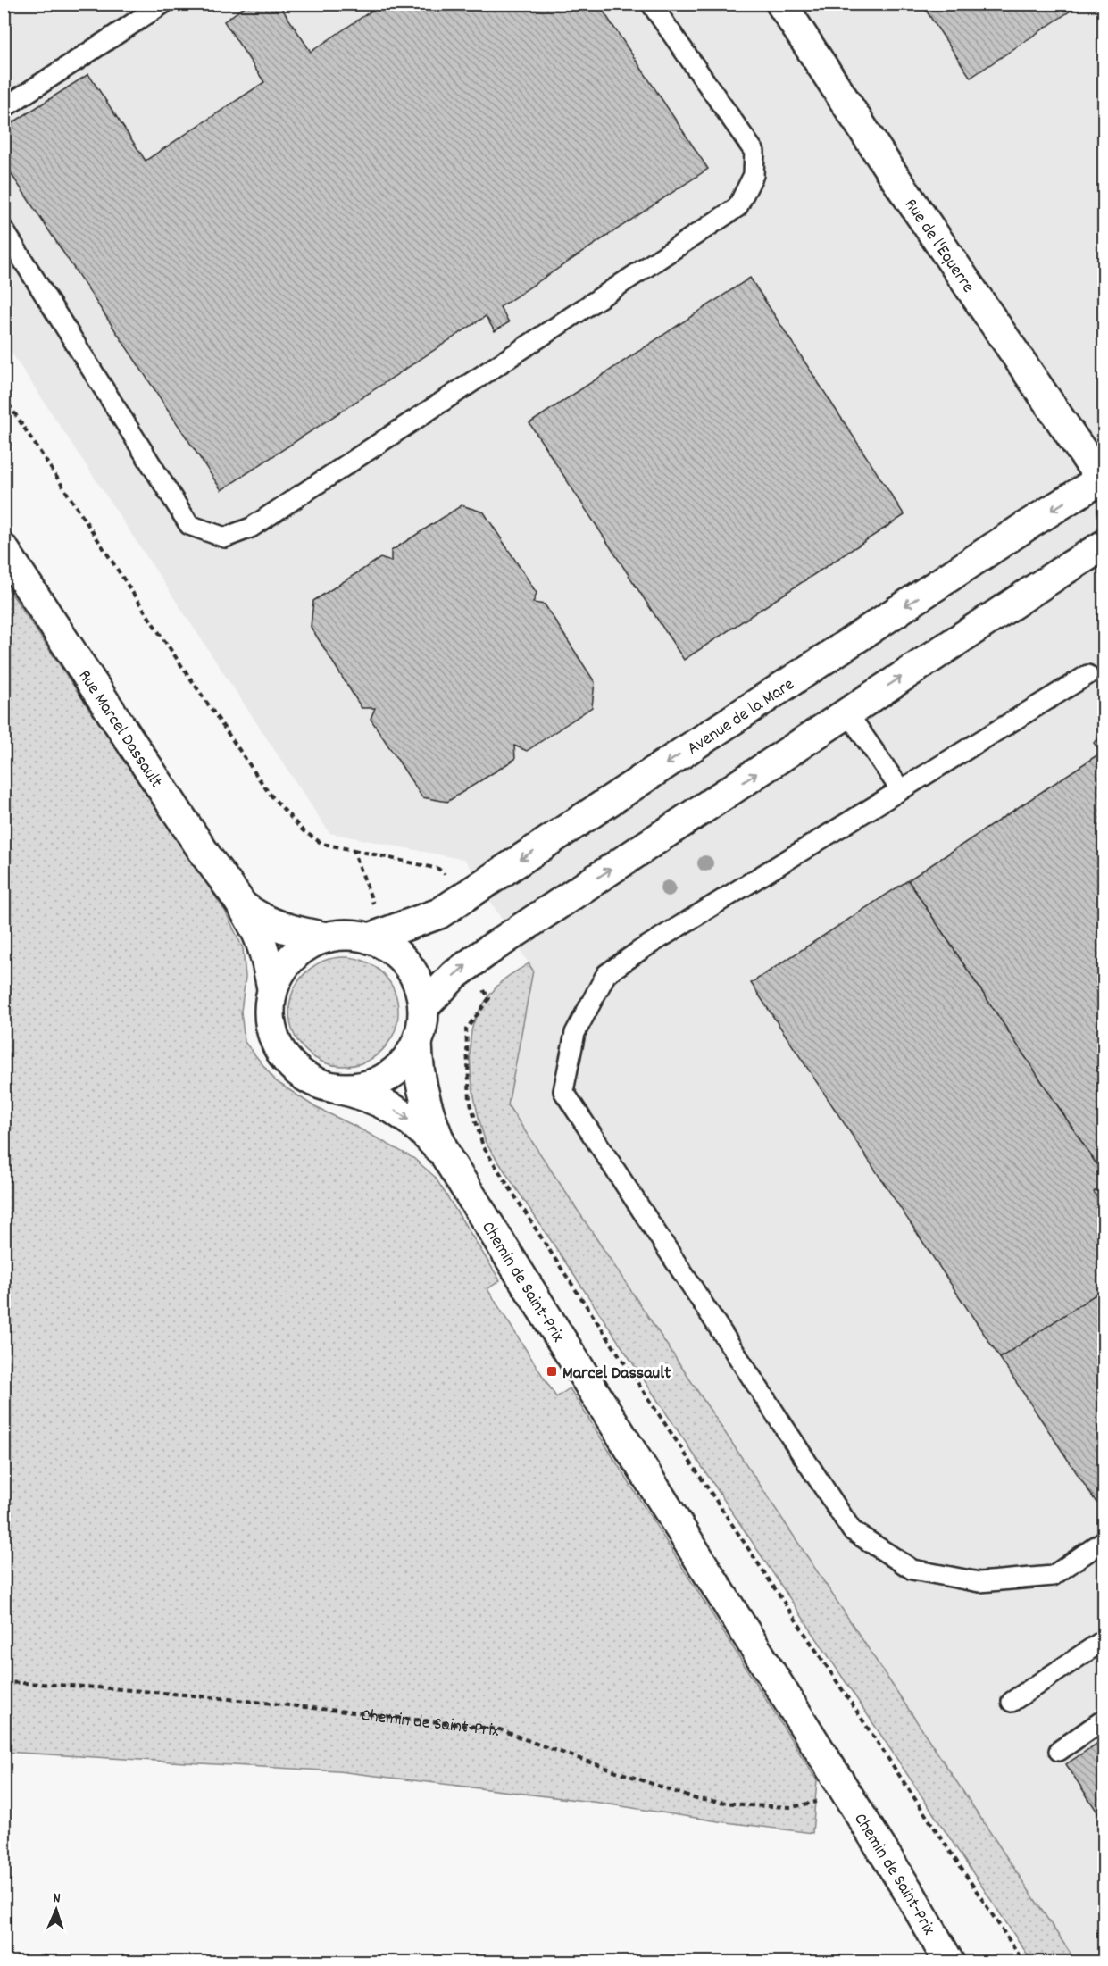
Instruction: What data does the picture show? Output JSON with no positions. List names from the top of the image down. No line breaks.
{"streets":{"street":["Rue de l'Equerre","Avenue de la Mare","Rue Marcel Dassault","Chemin de Saint-Prix"]},"crossings":[["Rue de l'Equerre","Avenue de la Mare"],["Avenue de la Mare","Rue Marcel Dassault"],["Avenue de la Mare","Chemin de Saint-Prix"],["Rue Marcel Dassault","Chemin de Saint-Prix"]],"places":{"transit":["Marcel Dassault"]},"north":"top"}
